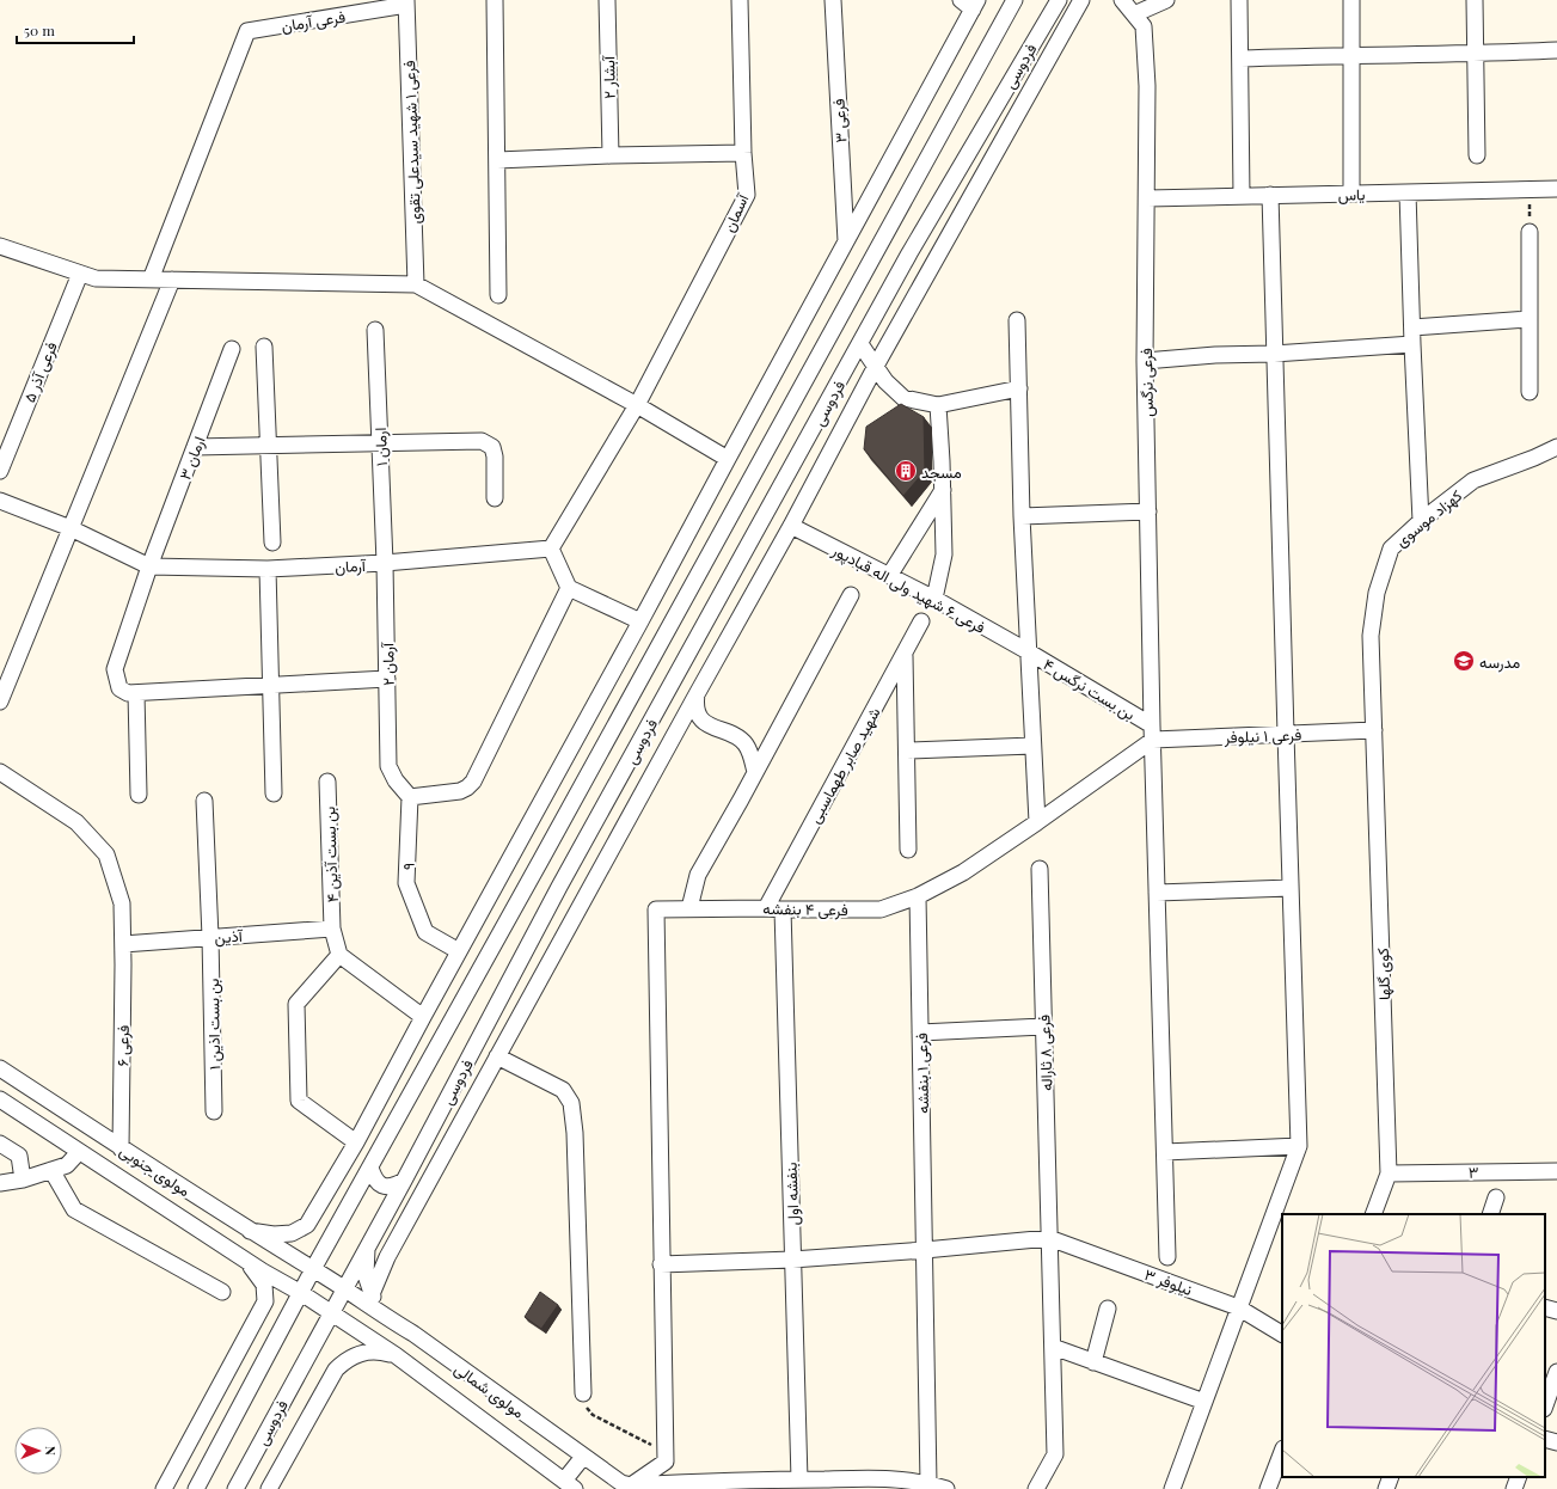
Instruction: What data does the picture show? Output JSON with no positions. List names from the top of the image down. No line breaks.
{"streets":{"street":["فرعی آرمان","فردوسی","آبشار ۲","فرعی ۳","فرعی ۱ شهید سیدعلی تقوی","یاس","آسمان","فرعی آذر ۵","فرعی نرگس","ارمان ۱","ارمان ۳","کهزاد موسوی","آرمان","فرعی ۶ شهید ولی اله قبادپور","آرمان ۲","بن بست نرگس ۴","فرعی ۱ نیلوفر","شهید صابر طهماسبی","بن بست آذین ۴","۹","فرعی ۴ بنفشه","آذین","کوی گلها","بن بست اذین ۱","فرعی ۶","فرعی ۸ ثاراله","فرعی ۱ بنفشه","مولوی جنوبی","۳","بنفشه اول","نیلوفر ۳","مولوی شمالی"]},"crossings":[["فرعی آرمان","فرعی ۱ شهید سیدعلی تقوی"],["فردوسی","مولوی جنوبی"],["فردوسی","مولوی شمالی"],["یاس","فرعی نرگس"],["آسمان","آرمان"],["فرعی نرگس","بن بست نرگس ۴"],["فرعی نرگس","فرعی ۱ نیلوفر"],["فرعی نرگس","فرعی ۴ بنفشه"],["ارمان ۱","آرمان"],["ارمان ۱","آرمان ۲"],["ارمان ۳","آرمان"],["کهزاد موسوی","فرعی ۱ نیلوفر"],["کهزاد موسوی","کوی گلها"],["آرمان","آرمان ۲"],["فرعی ۶ شهید ولی اله قبادپور","بن بست نرگس ۴"],["آرمان ۲","۹"],["بن بست نرگس ۴","فرعی ۱ نیلوفر"],["بن بست نرگس ۴","فرعی ۴ بنفشه"],["فرعی ۱ نیلوفر","فرعی ۴ بنفشه"],["فرعی ۱ نیلوفر","کوی گلها"],["شهید صابر طهماسبی","فرعی ۴ بنفشه"],["بن بست آذین ۴","آذین"],["فرعی ۴ بنفشه","فرعی ۱ بنفشه"],["فرعی ۴ بنفشه","بنفشه اول"],["آذین","بن بست اذین ۱"],["آذین","فرعی ۶"],["کوی گلها","۳"],["فرعی ۶","مولوی جنوبی"],["فرعی ۸ ثاراله","نیلوفر ۳"],["مولوی جنوبی","مولوی شمالی"]],"places":{"building":["مسجد"],"school or university":["مدرسه"]},"scale_bar":"50 m","north":"right"}
